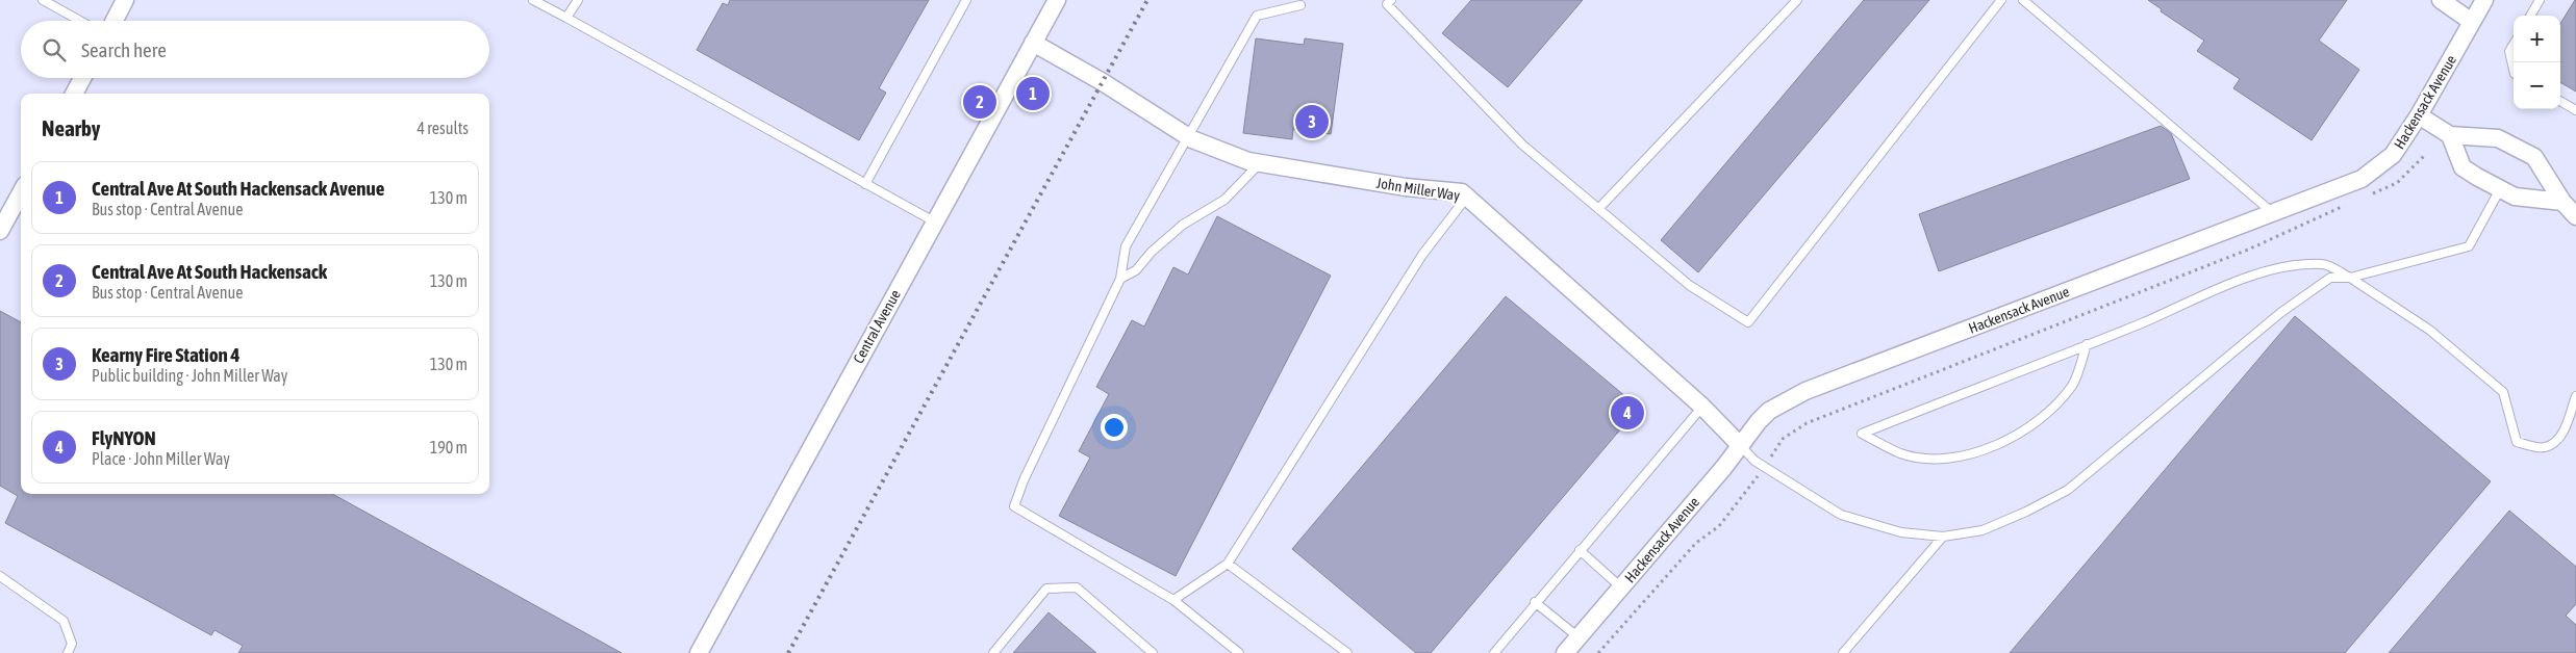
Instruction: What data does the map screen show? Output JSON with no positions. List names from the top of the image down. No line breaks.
{"streets":{"street":["Hackensack Avenue","John Miller Way","Central Avenue"]},"crossings":[["Hackensack Avenue","John Miller Way"],["John Miller Way","Central Avenue"]],"page":{"map_buttons":["+","−"],"search":"Search here","pins":["1","2","3","4"],"heading":["Nearby","4 results"],"list":[{"mark":"1","name":"Central Ave At South Hackensack Avenue","note":"Bus stop · Central Avenue","value":"130 m"},{"mark":"2","name":"Central Ave At South Hackensack","note":"Bus stop · Central Avenue","value":"130 m"},{"mark":"3","name":"Kearny Fire Station 4","note":"Public building · John Miller Way","value":"130 m"},{"mark":"4","name":"FlyNYON","note":"Place · John Miller Way","value":"190 m"}]}}
